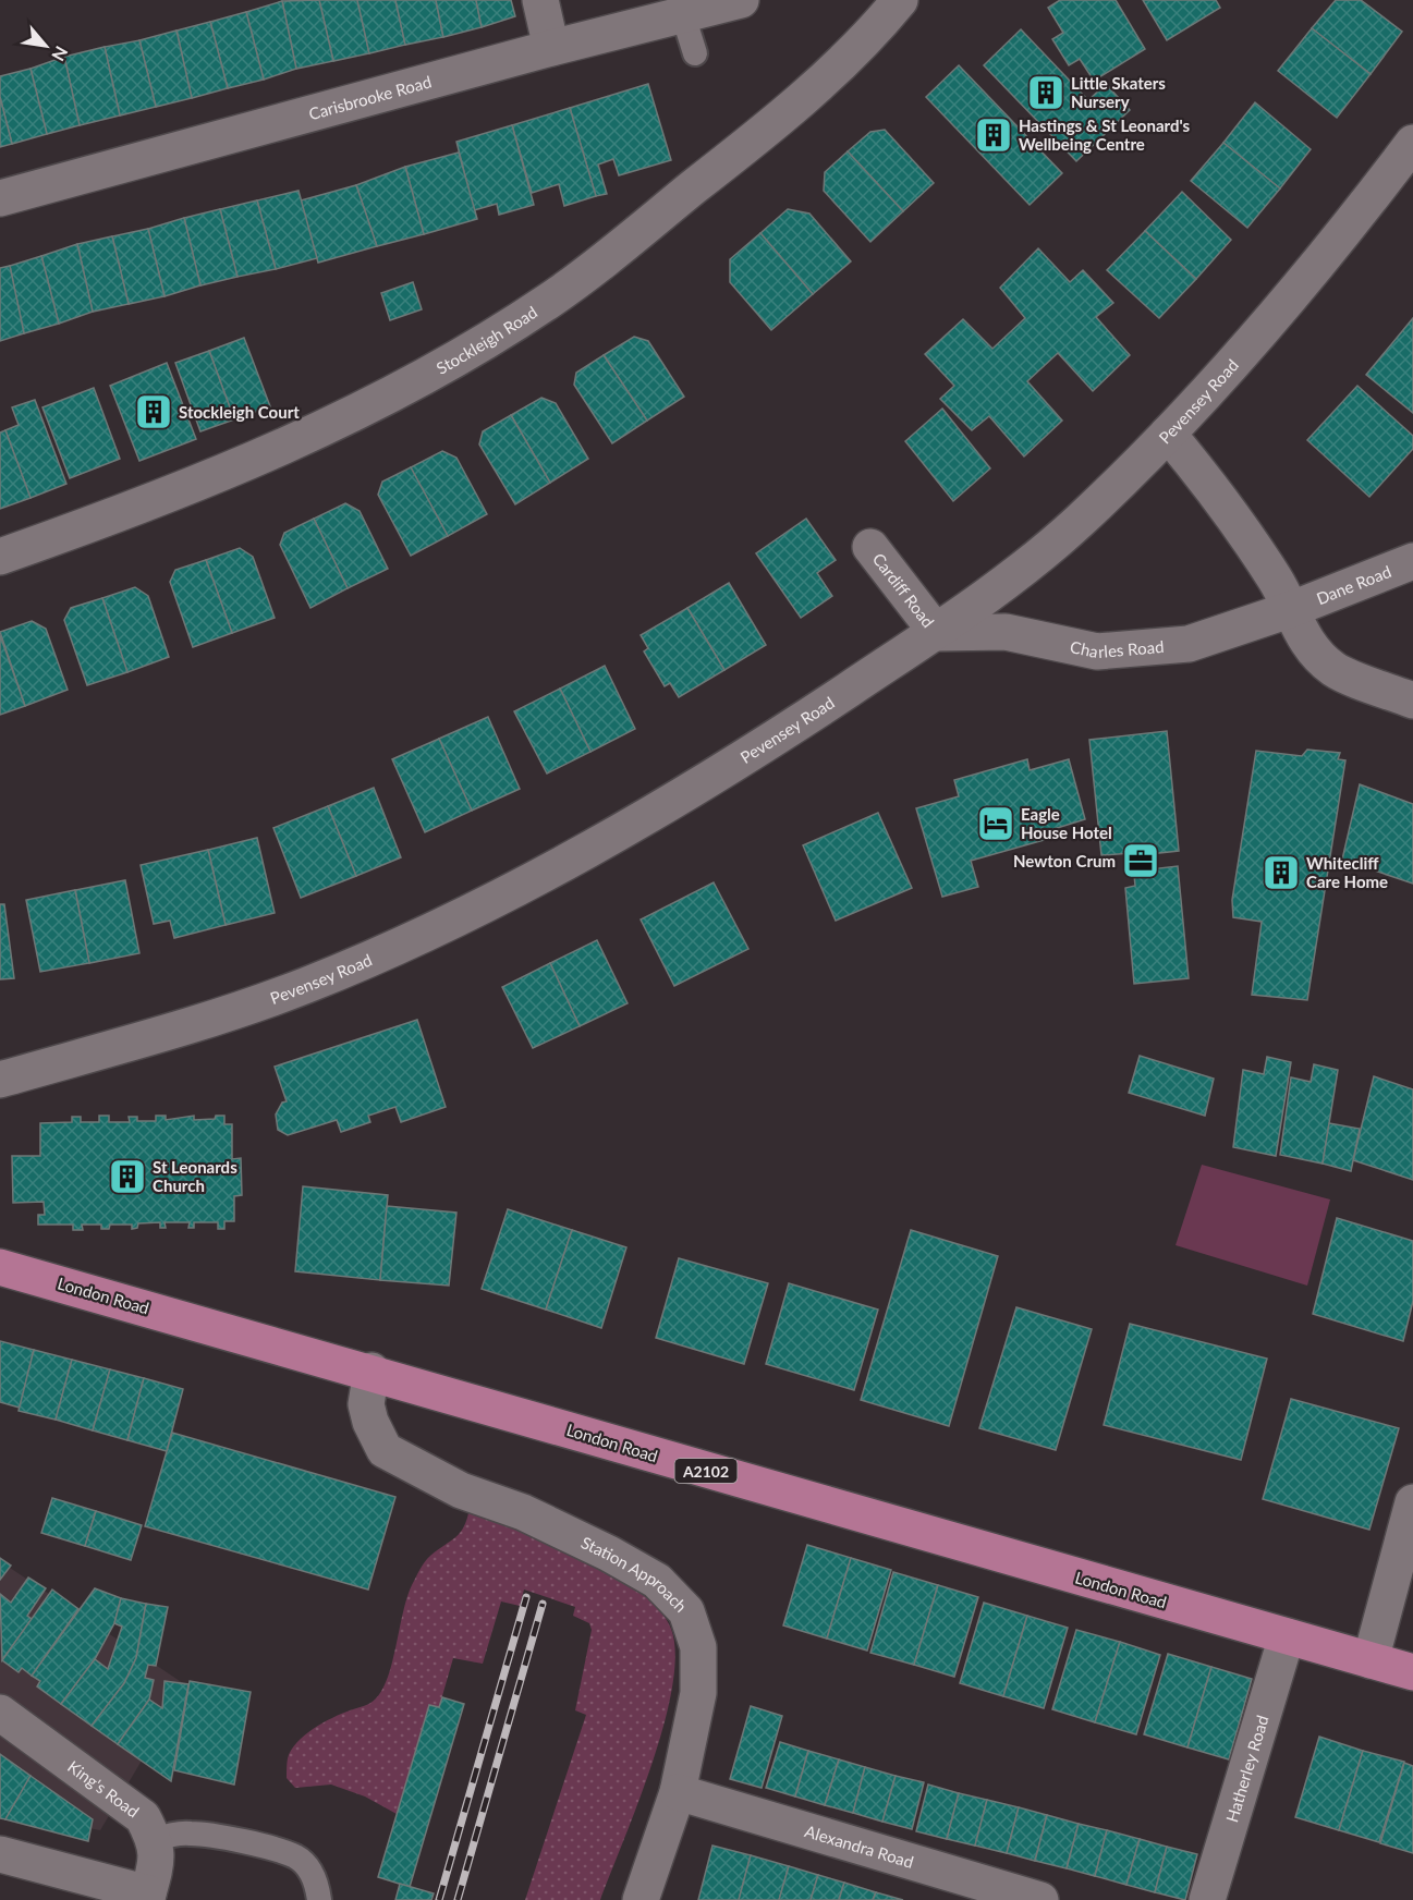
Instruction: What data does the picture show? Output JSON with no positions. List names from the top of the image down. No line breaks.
{"streets":{"main road":["London Road","A2102"],"street":["Carisbrooke Road","Stockleigh Road","Pevensey Road","Dane Road","Cardiff Road","Charles Road","Station Approach","Hatherley Road","King's Road","Alexandra Road"]},"crossings":[["Pevensey Road","Cardiff Road"],["Pevensey Road","Charles Road"],["Dane Road","Charles Road"],["Cardiff Road","Charles Road"],["London Road","Station Approach"],["London Road","Hatherley Road"],["Station Approach","Alexandra Road"]],"places":{"building":["Little Skaters Nursery","Hastings & St Leonard's Wellbeing Centre","Stockleigh Court","Whitecliff Care Home","St Leonards Church"],"hotel":["Eagle House Hotel"],"office":["Newton Crum"]},"north":"bottom right"}
